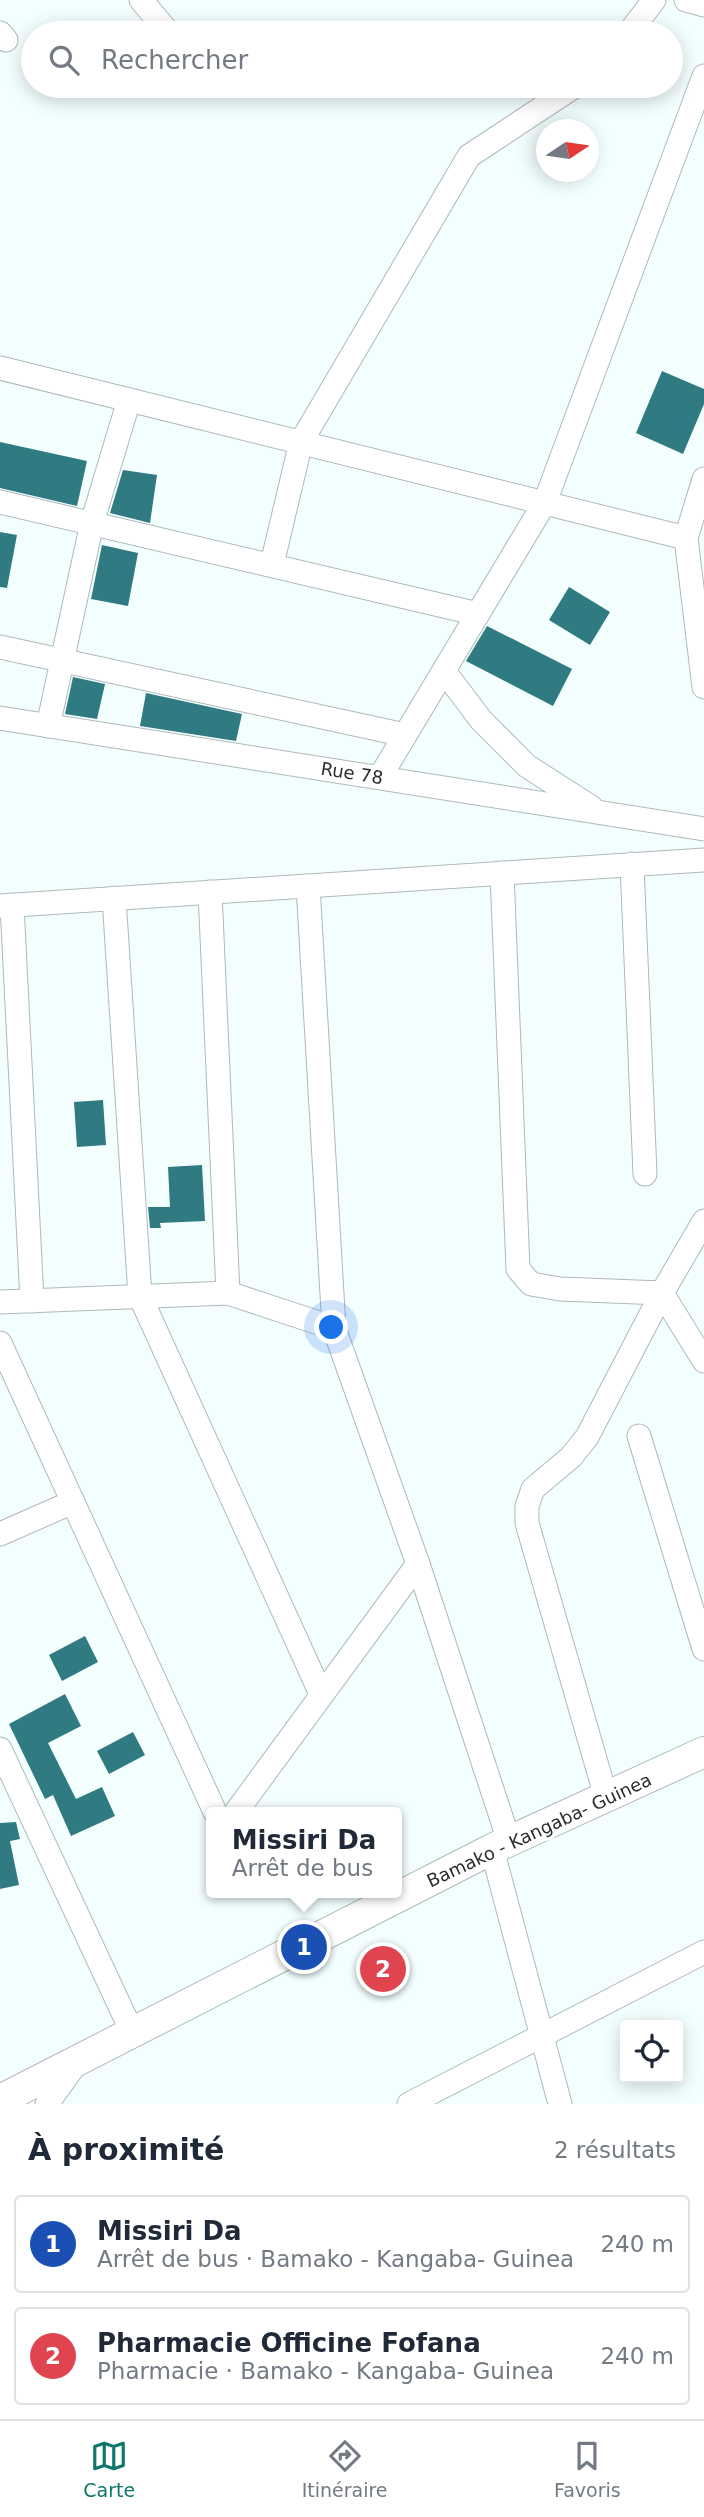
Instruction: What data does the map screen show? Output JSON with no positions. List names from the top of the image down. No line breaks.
{"streets":{"main road":["Bamako - Kangaba- Guinea"],"street":["Rue 78"]},"north":"right","page":{"search":"Rechercher","popup":["Missiri Da","Arrêt de bus"],"pins":["1","2"],"heading":["À proximité","2 résultats"],"list":[{"mark":"1","name":"Missiri Da","note":"Arrêt de bus · Bamako - Kangaba- Guinea","value":"240 m"},{"mark":"2","name":"Pharmacie Officine Fofana","note":"Pharmacie · Bamako - Kangaba- Guinea","value":"240 m"}],"nav":["Carte","Itinéraire","Favoris"]}}
